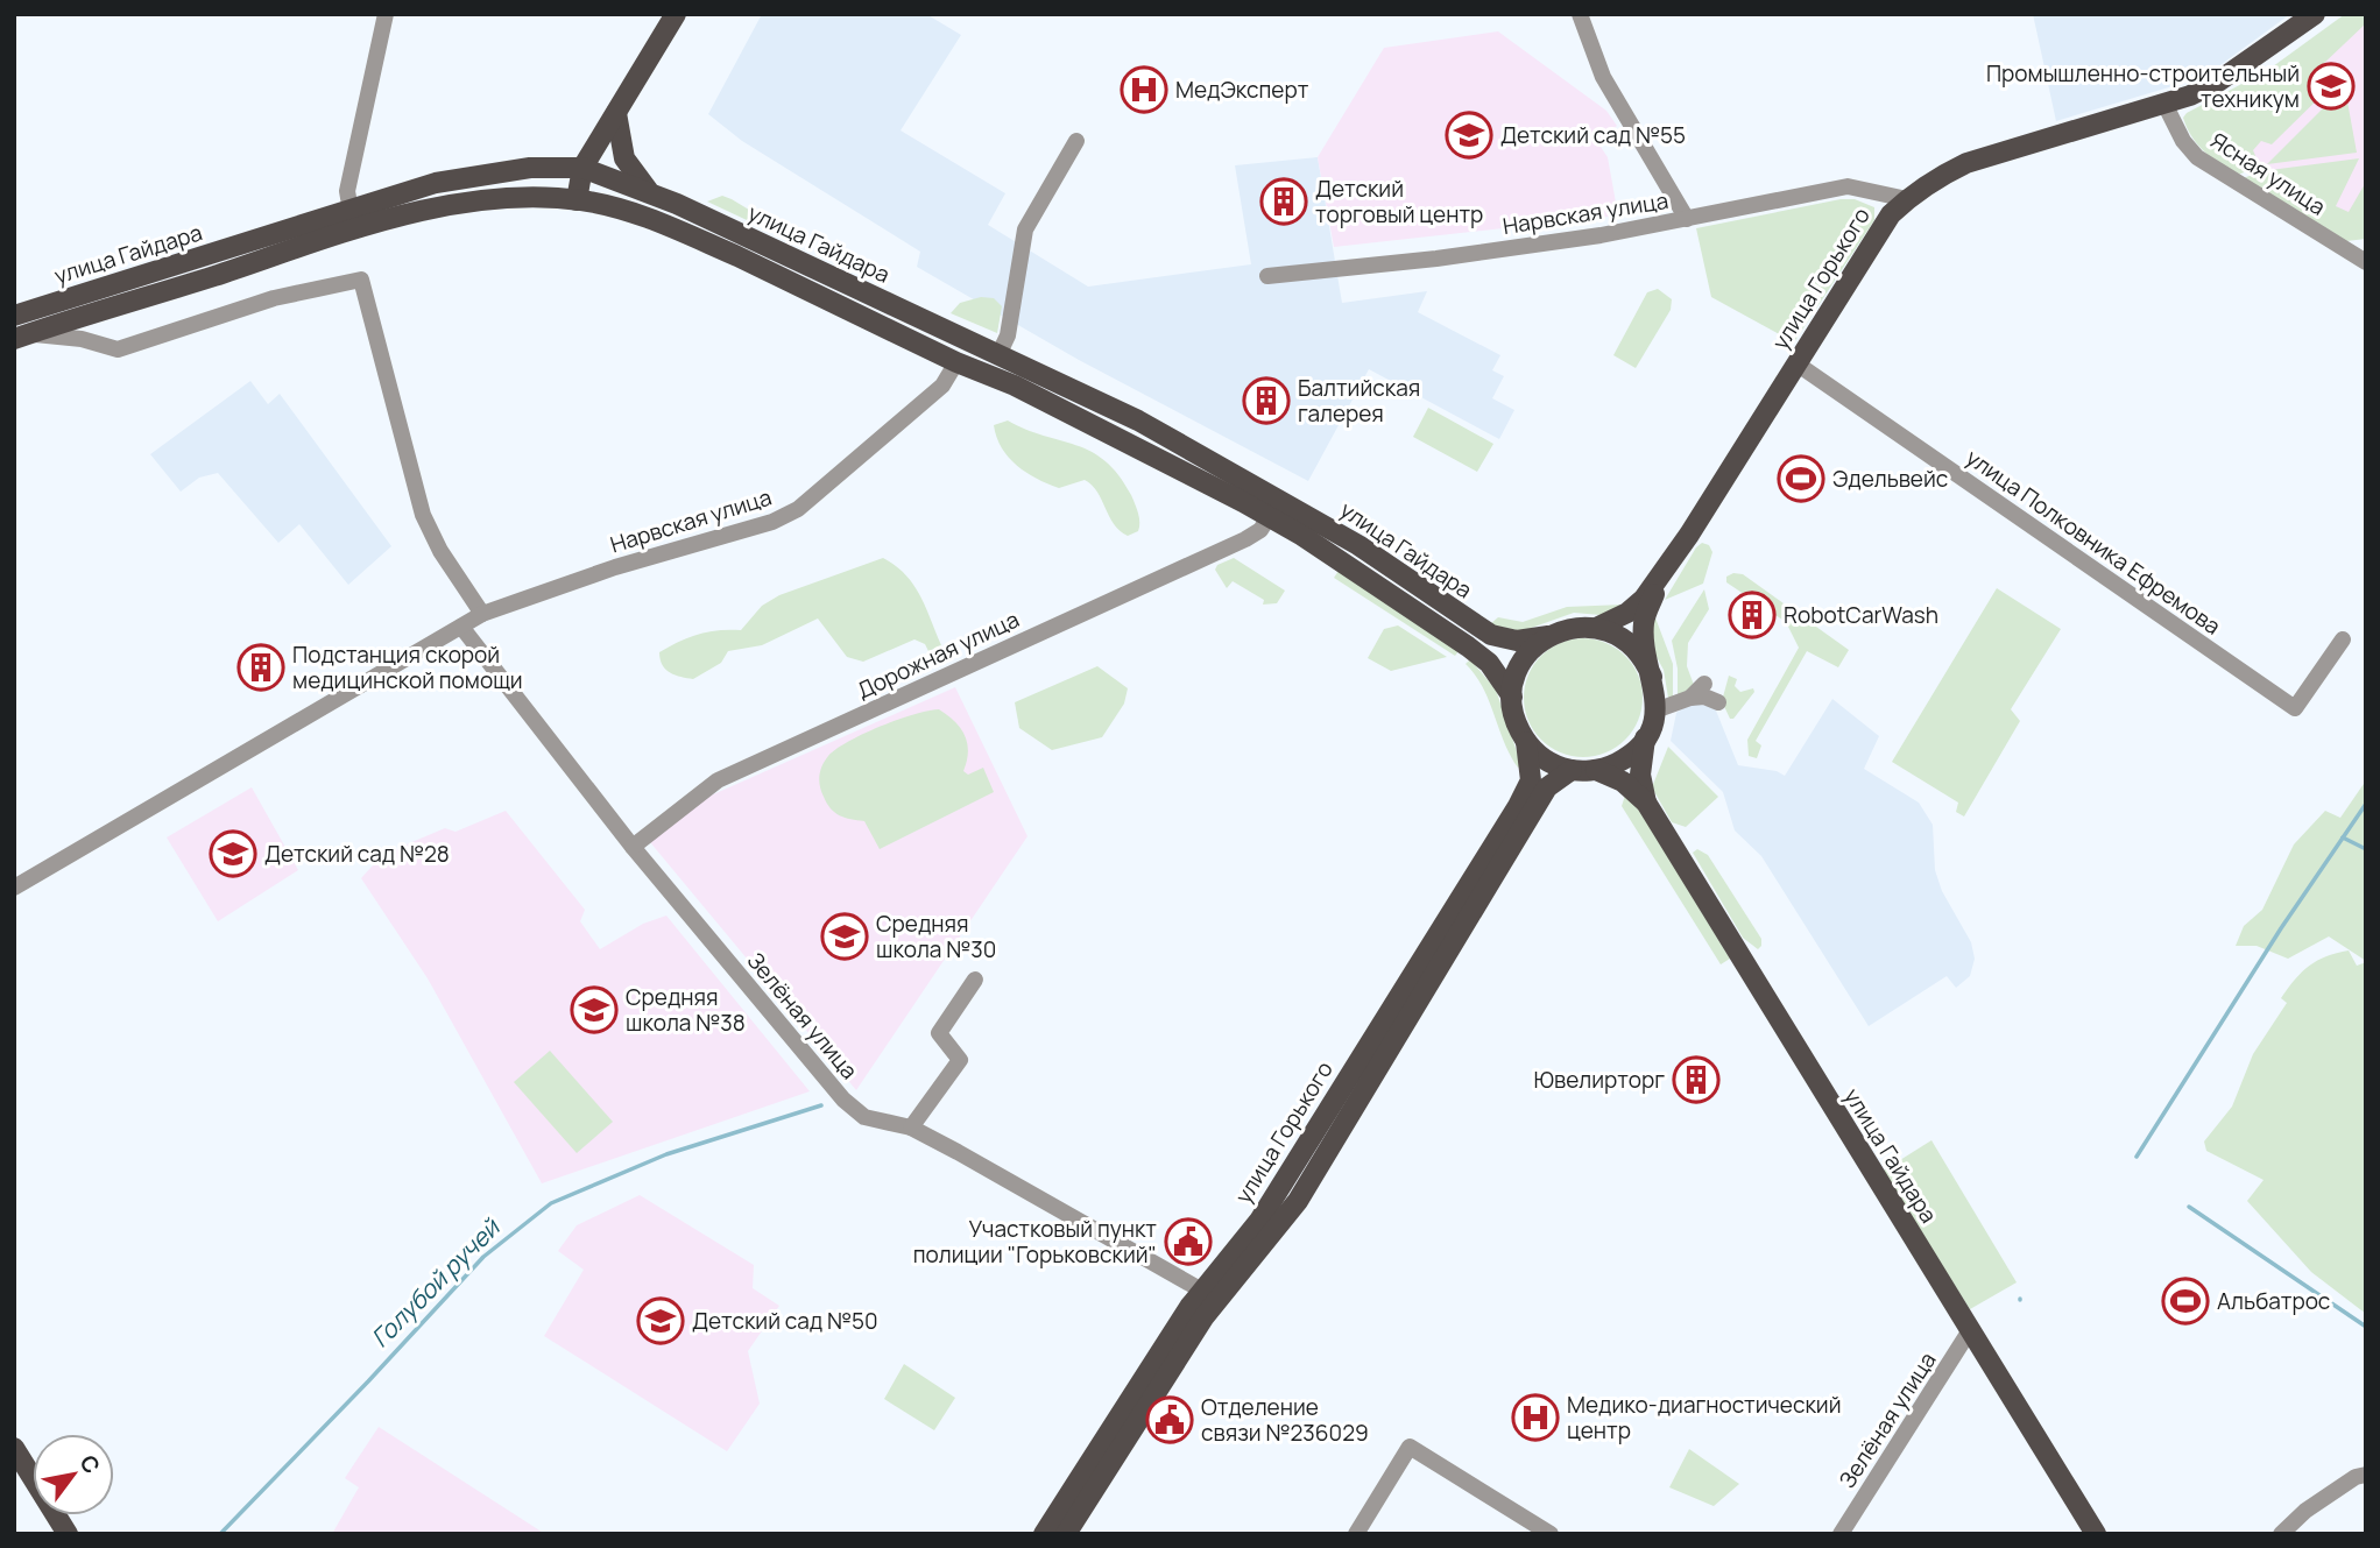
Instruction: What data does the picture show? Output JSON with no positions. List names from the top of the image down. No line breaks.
{"streets":{"main road":["улица Гайдара","улица Горького"],"street":["Ясная улица","Нарвская улица","улица Полковника Ефремова","Дорожная улица","Зелёная улица"]},"crossings":[["Ясная улица","улица Горького"],["Нарвская улица","улица Гайдара"],["Нарвская улица","улица Горького"],["Нарвская улица","Зелёная улица"],["улица Гайдара","улица Горького"],["улица Гайдара","Дорожная улица"],["улица Гайдара","Зелёная улица"],["улица Горького","улица Полковника Ефремова"],["улица Горького","Зелёная улица"],["Дорожная улица","Зелёная улица"]],"water":["Голубой ручей"],"places":{"school or university":["Промышленно-строительный техникум","Детский сад №55","Детский сад №28","Средняя школа №30","Средняя школа №38","Детский сад №50"],"hospital":["МедЭксперт","Медико-диагностический центр"],"building":["Детский торговый центр","Балтийская галерея","RobotCarWash","Подстанция скорой медицинской помощи","Ювелирторг"],"sports":["Эдельвейс","Альбатрос"],"public building":["Участковый пункт полиции \"Горьковский\"","Отделение связи №236029"]},"north":"top right"}
